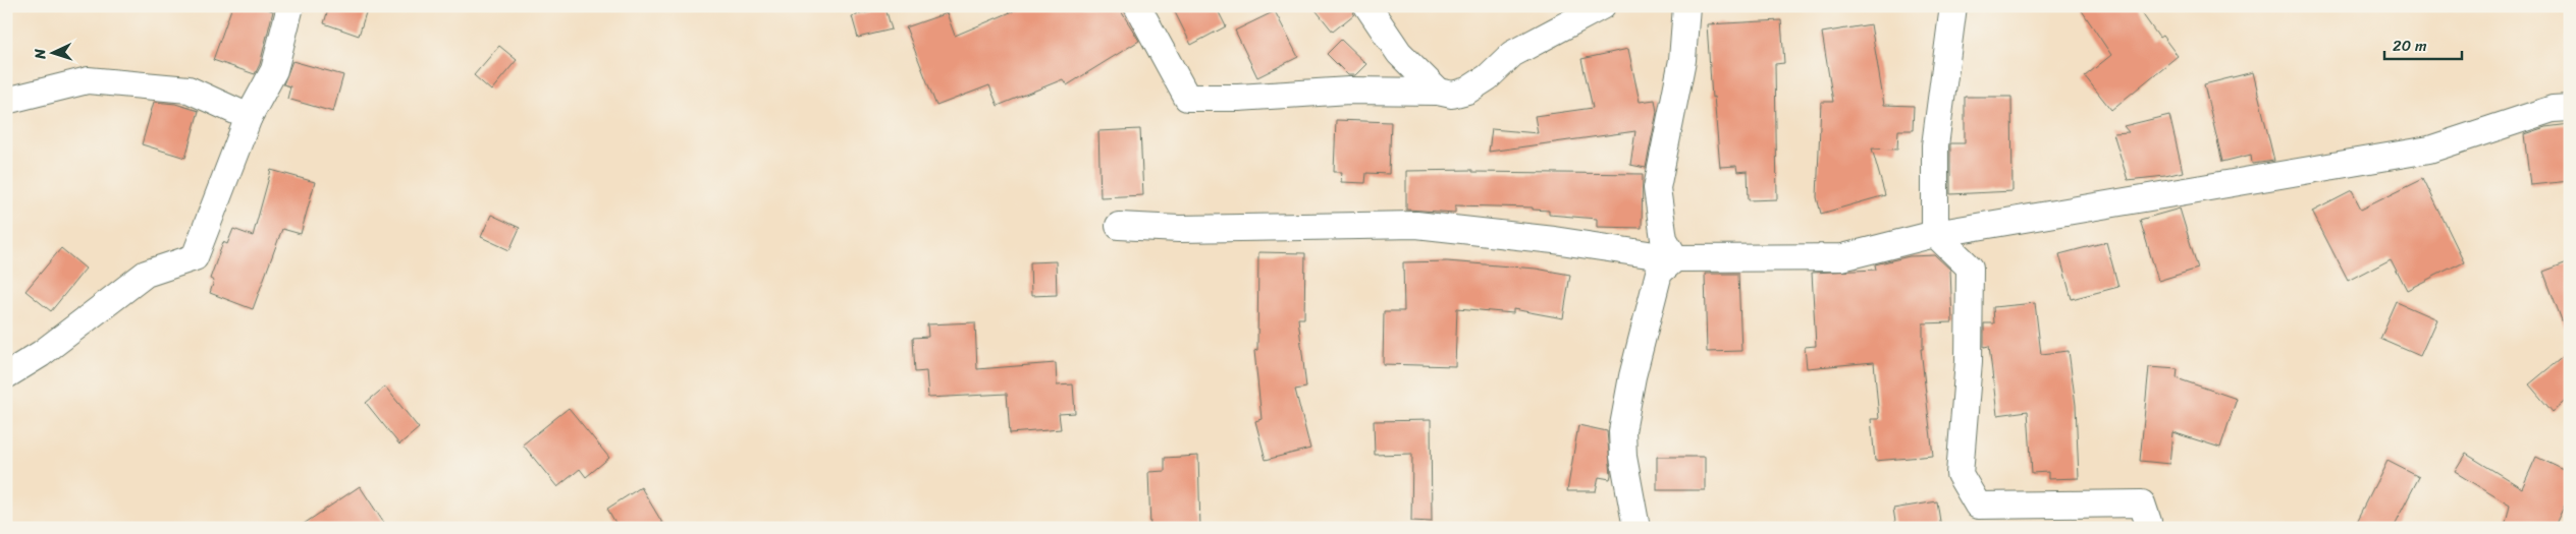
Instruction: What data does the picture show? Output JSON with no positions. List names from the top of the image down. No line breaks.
{"scale_bar":"20 m","north":"left"}
